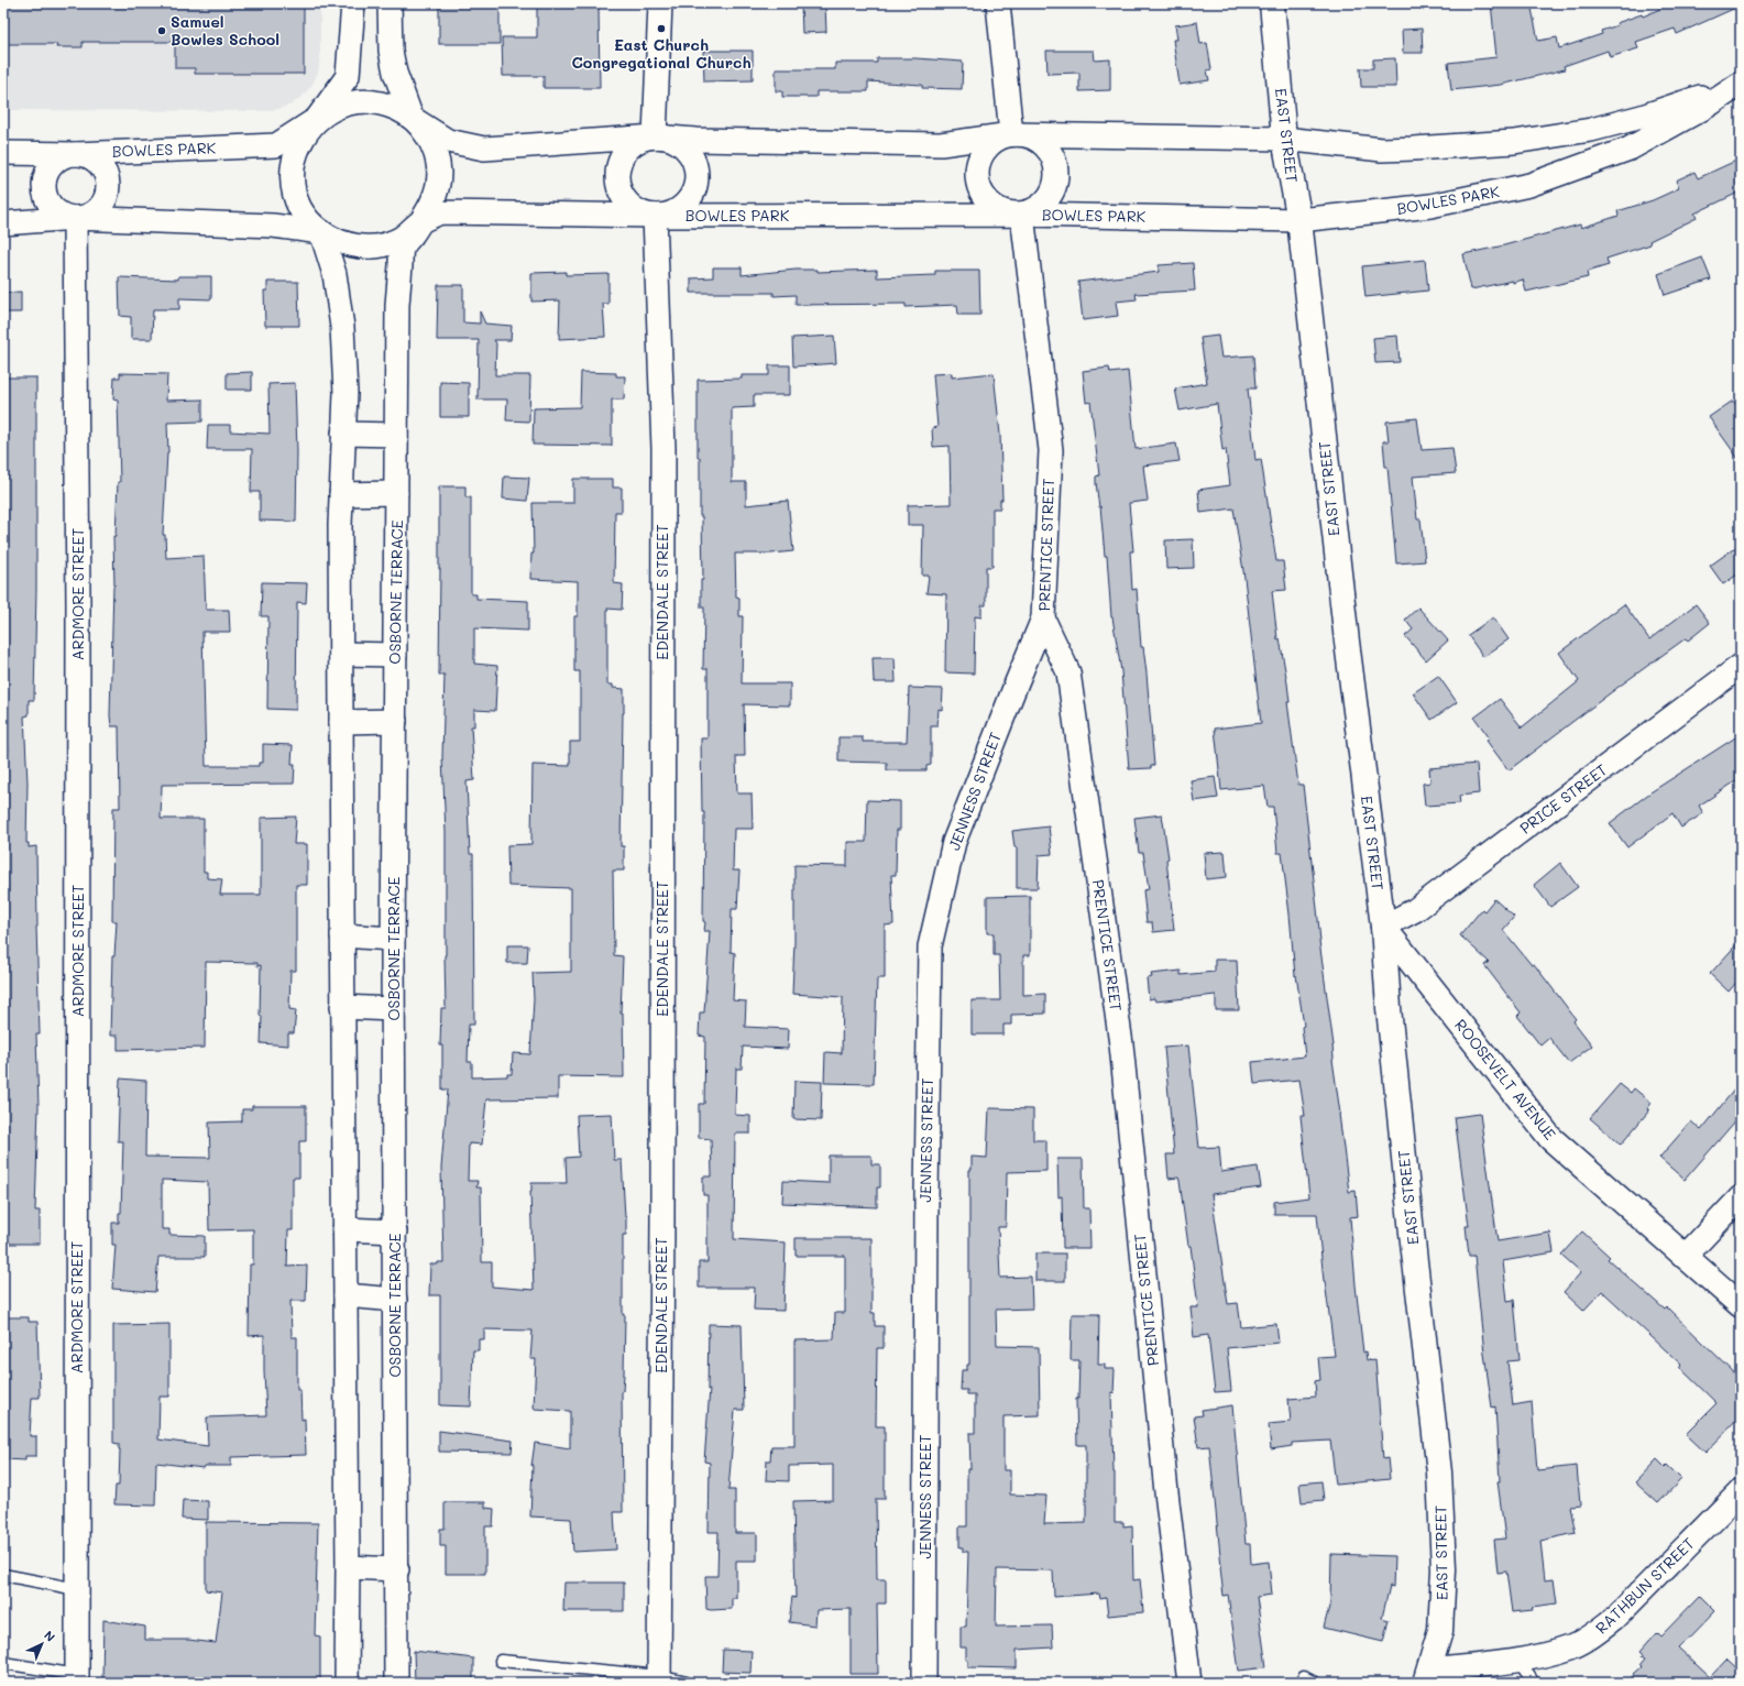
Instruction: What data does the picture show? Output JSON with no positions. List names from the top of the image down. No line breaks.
{"streets":{"main road":["EAST STREET","ROOSEVELT AVENUE"],"street":["BOWLES PARK","PRENTICE STREET","OSBORNE TERRACE","EDENDALE STREET","ARDMORE STREET","JENNESS STREET","PRICE STREET","RATHBUN STREET"]},"crossings":[["EAST STREET","BOWLES PARK"],["EAST STREET","PRICE STREET"],["EAST STREET","ROOSEVELT AVENUE"],["EAST STREET","RATHBUN STREET"],["BOWLES PARK","PRENTICE STREET"],["BOWLES PARK","OSBORNE TERRACE"],["BOWLES PARK","EDENDALE STREET"],["BOWLES PARK","ARDMORE STREET"],["PRENTICE STREET","JENNESS STREET"],["PRICE STREET","ROOSEVELT AVENUE"]],"places":["East Church Congregational Church","Samuel Bowles School"],"north":"top right"}
